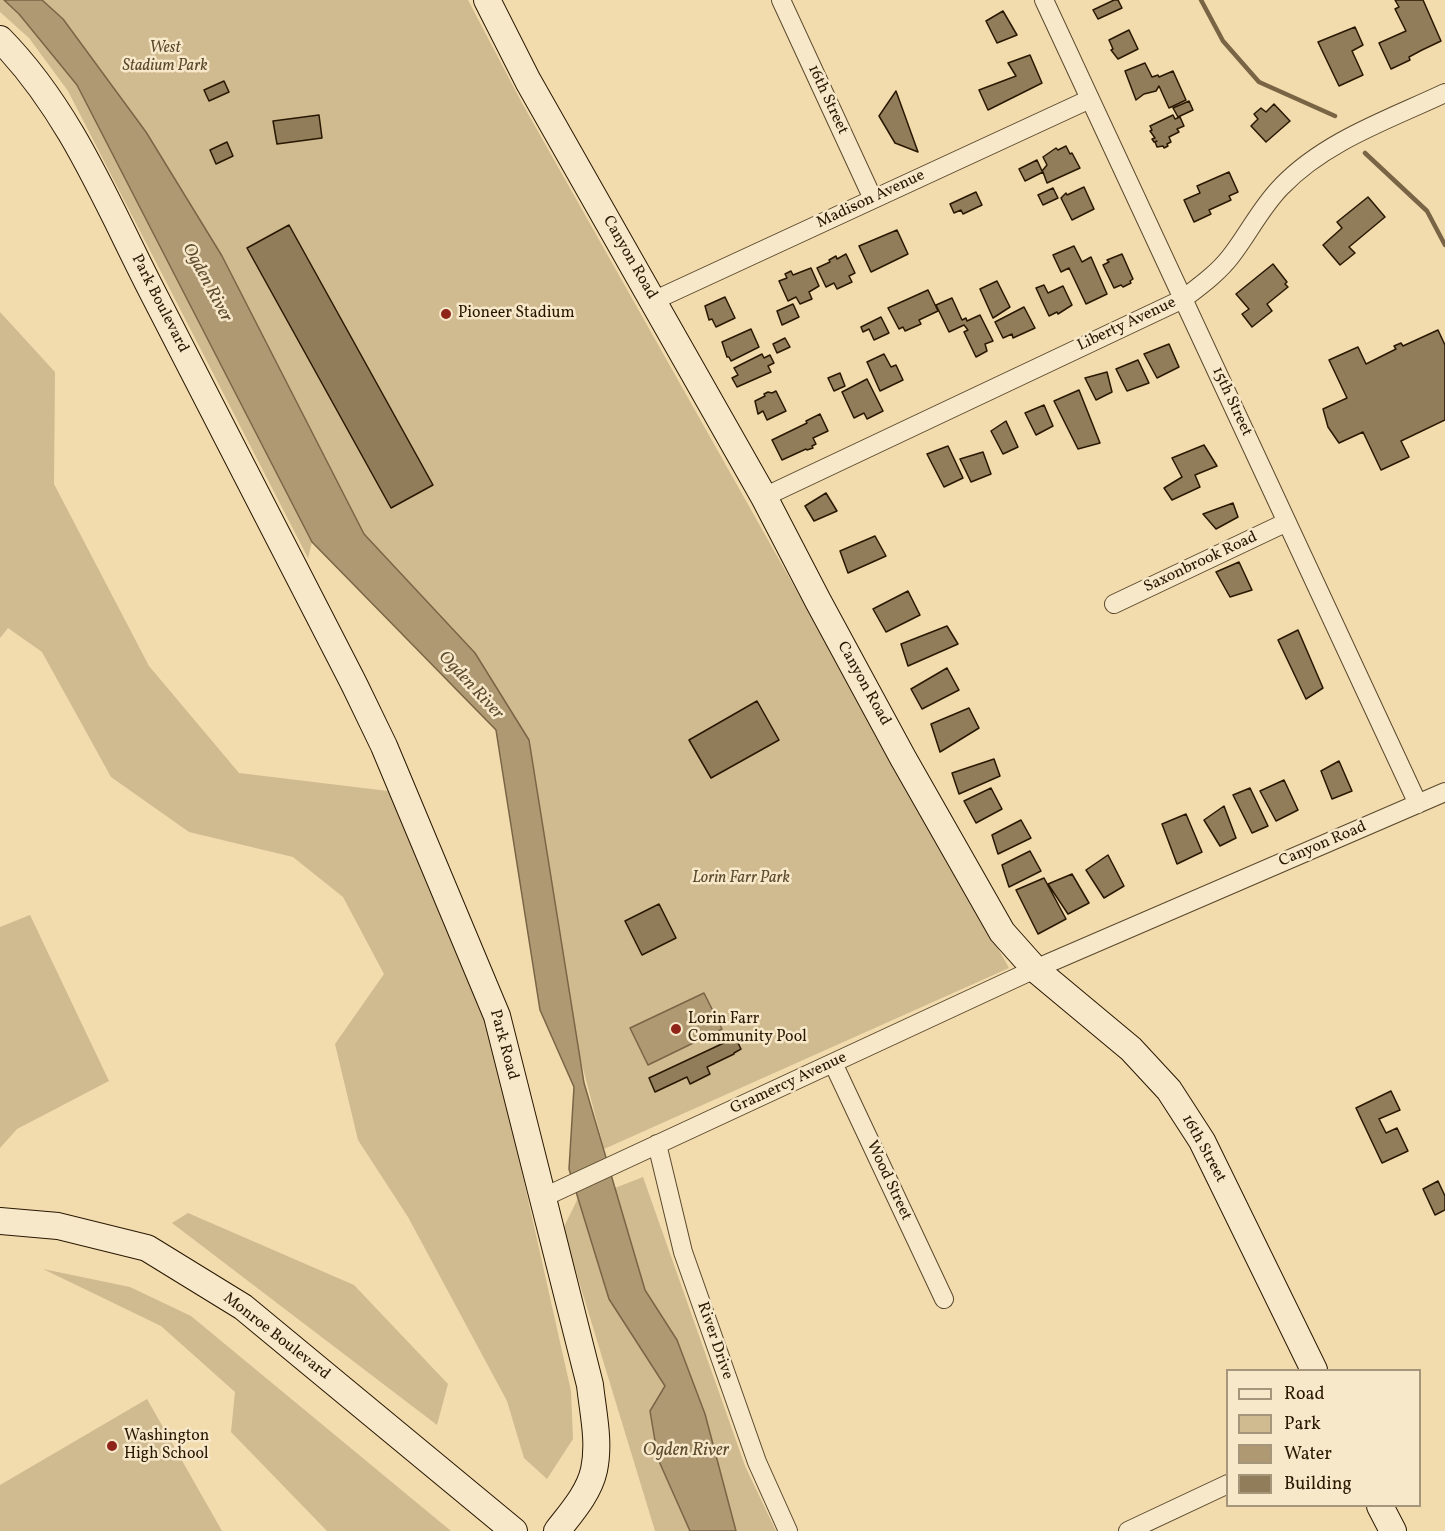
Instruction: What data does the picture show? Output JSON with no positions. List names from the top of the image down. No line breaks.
{"streets":{"street":["16th Street","Madison Avenue","Canyon Road","Park Boulevard","Liberty Avenue","15th Street","Saxonbrook Road","Park Road","Gramercy Avenue","Wood Street","Monroe Boulevard","River Drive"]},"crossings":[["16th Street","Madison Avenue"],["16th Street","Canyon Road"],["16th Street","Gramercy Avenue"],["Madison Avenue","Canyon Road"],["Madison Avenue","15th Street"],["Canyon Road","Liberty Avenue"],["Canyon Road","15th Street"],["Canyon Road","Gramercy Avenue"],["Park Boulevard","Park Road"],["Liberty Avenue","15th Street"],["15th Street","Saxonbrook Road"],["Park Road","Gramercy Avenue"],["Gramercy Avenue","Wood Street"],["Gramercy Avenue","River Drive"]],"water":["Ogden River"],"parks":["West Stadium Park","Lorin Farr Park"],"places":["Pioneer Stadium","Lorin Farr Community Pool","Washington High School"],"legend":["Road","Park","Water","Building"]}
